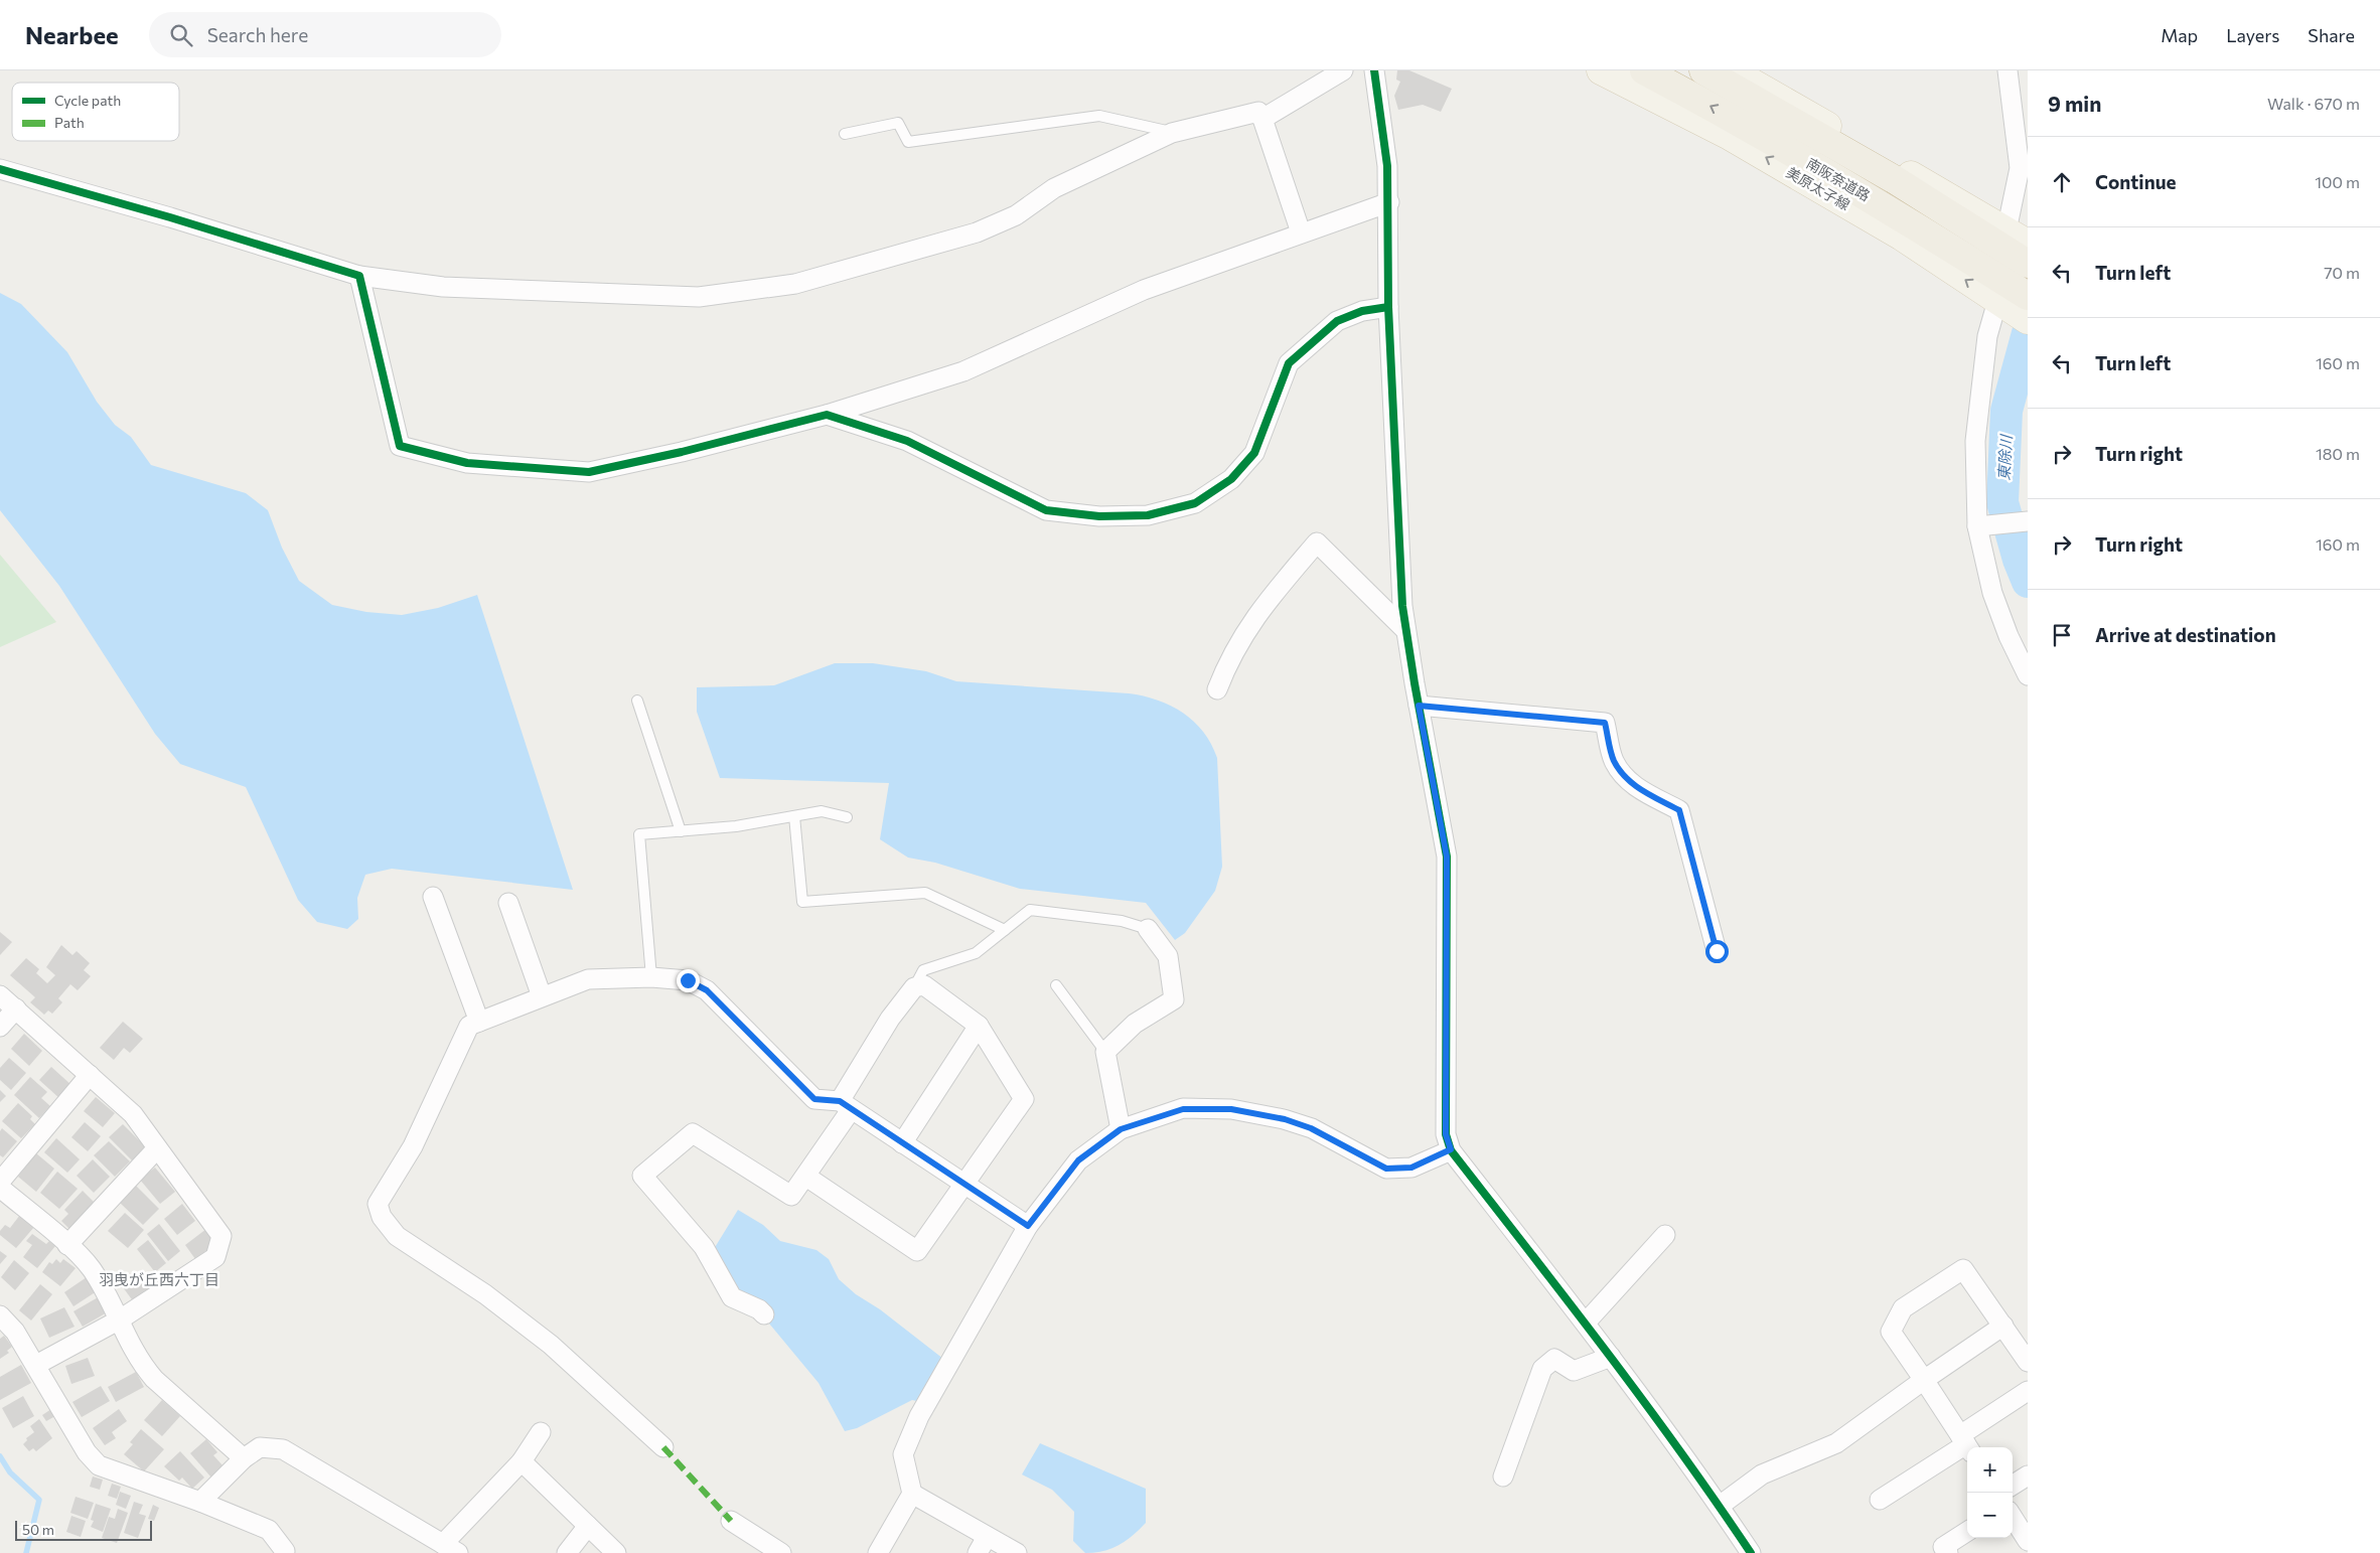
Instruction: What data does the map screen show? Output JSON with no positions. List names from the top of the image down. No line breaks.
{"streets":{"highway":["南阪奈道路"],"main road":["美原太子線"]},"crossings":[["南阪奈道路","美原太子線"]],"districts":["羽曳が丘西六丁目"],"water":["東除川"],"legend":["Cycle path","Path"],"scale_bar":"50 m","page":{"header":"Nearbee","search":"Search here","nav":["Map","Layers","Share"],"heading":["9 min","Walk · 670 m"],"list":[["Continue","100 m"],["Turn left","70 m"],["Turn left","160 m"],["Turn right","180 m"],["Turn right","160 m"],"Arrive at destination"],"map_buttons":["+","−"],"scale":"50 m"}}
